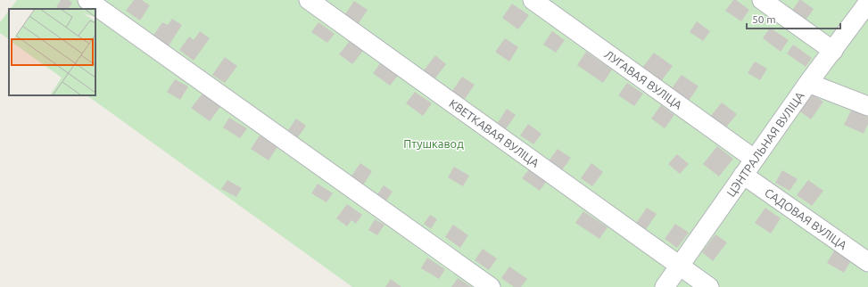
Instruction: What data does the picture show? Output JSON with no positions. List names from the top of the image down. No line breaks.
{"streets":{"street":["ЛУГАВАЯ ВУЛІЦА","КВЕТКАВАЯ ВУЛІЦА","ЦЭНТРАЛЬНАЯ ВУЛІЦА","САДОВАЯ ВУЛІЦА"]},"crossings":[["ЛУГАВАЯ ВУЛІЦА","ЦЭНТРАЛЬНАЯ ВУЛІЦА"],["КВЕТКАВАЯ ВУЛІЦА","ЦЭНТРАЛЬНАЯ ВУЛІЦА"],["ЦЭНТРАЛЬНАЯ ВУЛІЦА","САДОВАЯ ВУЛІЦА"]],"parks":["Птушкавод"],"scale_bar":"50 m"}
